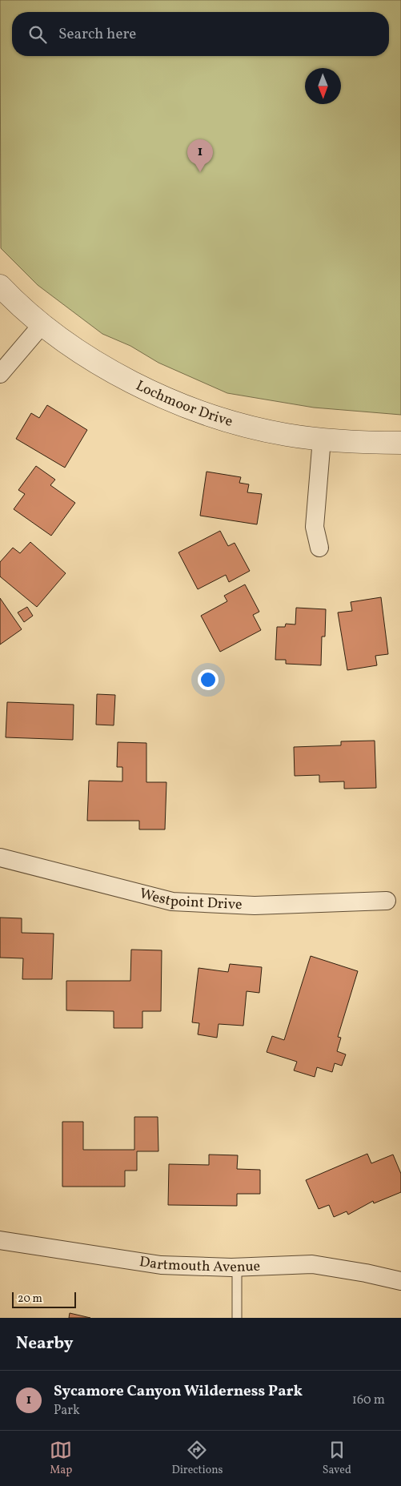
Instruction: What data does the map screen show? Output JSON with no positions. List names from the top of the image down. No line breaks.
{"streets":{"street":["Lochmoor Drive","Westpoint Drive","Dartmouth Avenue"]},"scale_bar":"20 m","north":"bottom","page":{"search":"Search here","pins":"1","scale":"20 m","heading":"Nearby","list":[{"mark":"1","name":"Sycamore Canyon Wilderness Park","note":"Park","value":"160 m"}],"nav":["Map","Directions","Saved"]}}
